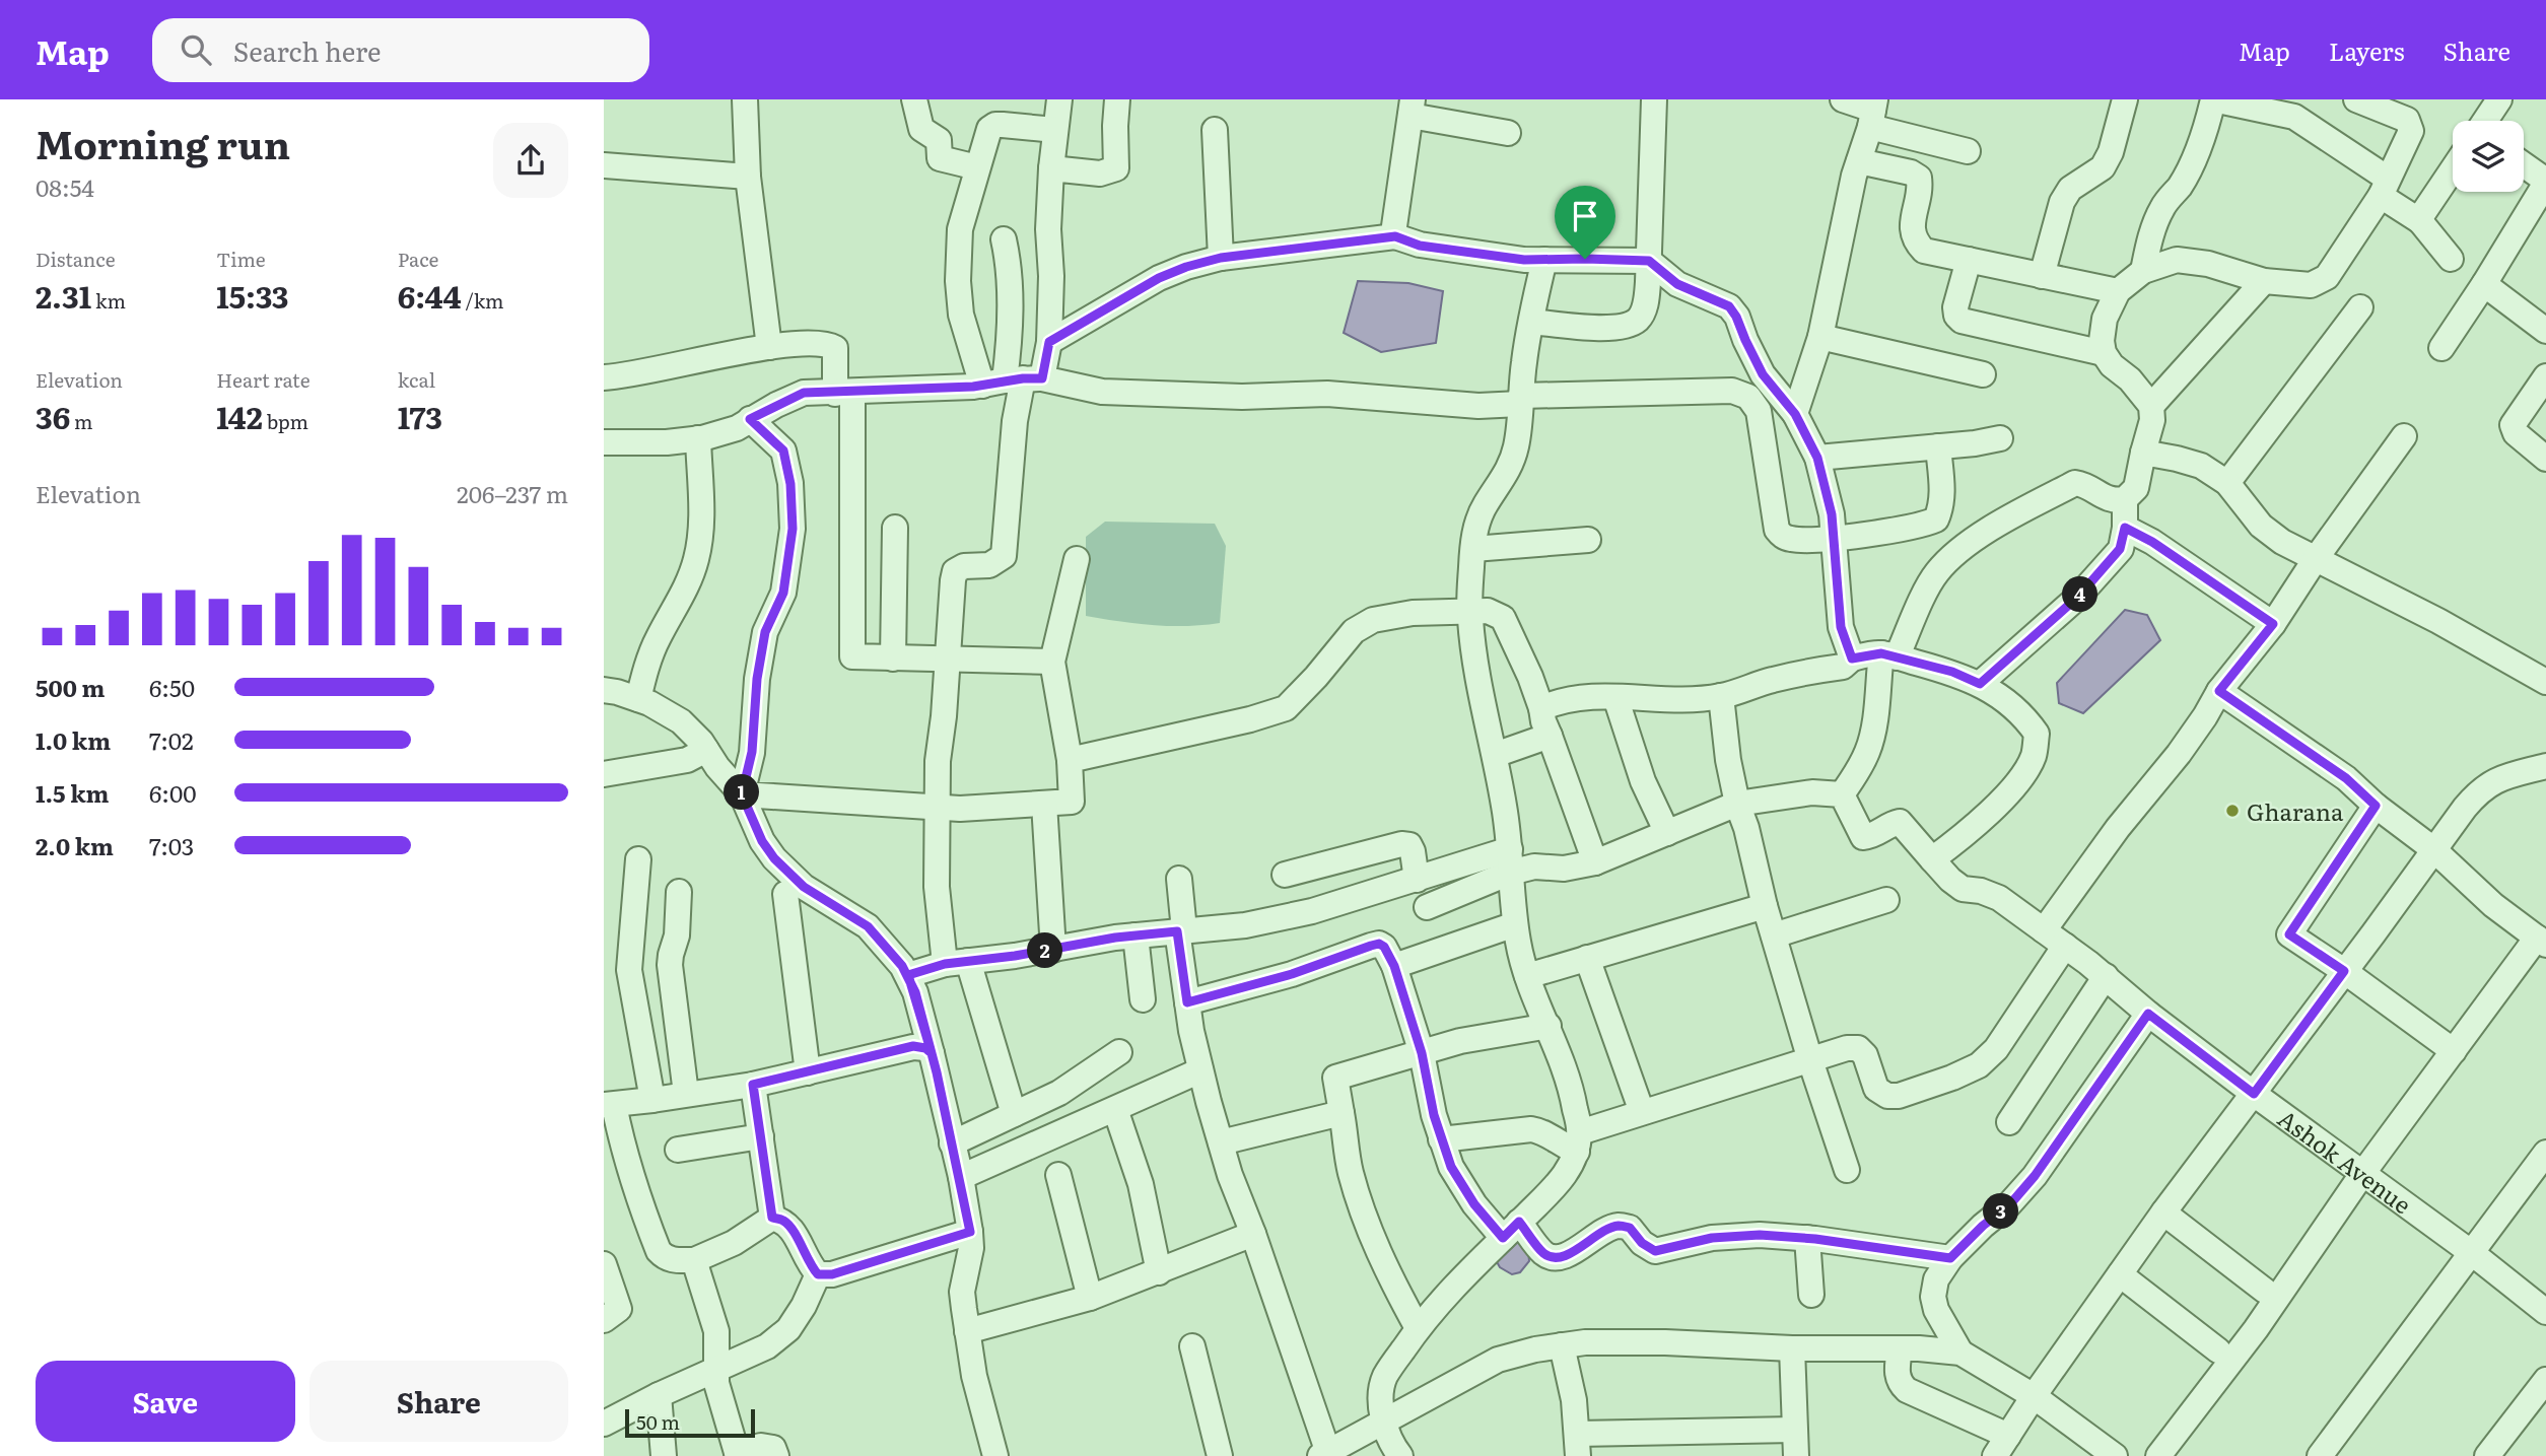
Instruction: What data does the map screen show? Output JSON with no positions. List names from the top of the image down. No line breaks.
{"streets":{"street":["Ashok Avenue"]},"places":["Gharana"],"scale_bar":"50 m","page":{"header":"Map","search":"Search here","nav":["Map","Layers","Share"],"heading":["Morning run","08:54"],"stats":[["Distance","2.31 km"],["Time","15:33"],["Pace","6:44 /km"],["Elevation","36 m"],["Heart rate","142 bpm"],["kcal","173"]],"chart":["Elevation","206–237 m"],"pins":["4","1","2","3"],"list":[{"name":"500 m","note":"6:50"},{"name":"1.0 km","note":"7:02"},{"name":"1.5 km","note":"6:00"},{"name":"2.0 km","note":"7:03"}],"buttons":["Save","Share"],"scale":"50 m"}}
